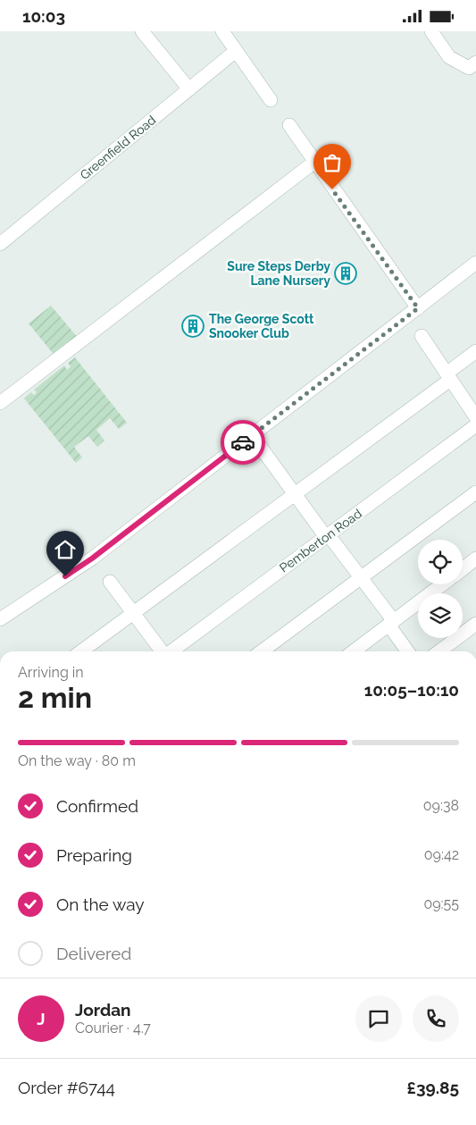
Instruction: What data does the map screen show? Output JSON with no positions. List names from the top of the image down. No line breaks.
{"streets":{"street":["Greenfield Road","Pemberton Road"]},"places":{"building":["Sure Steps Derby Lane Nursery","The George Scott Snooker Club"]},"page":{"status":"10:03","heading":["2 min","Arriving in","10:05–10:10"],"panel":["Jordan","Courier · 4.7","Order #6744","£39.85"],"bar":"On the way · 80 m","list":[["Confirmed","09:38"],["Preparing","09:42"],["On the way","09:55"],"Delivered"],"round":"J"}}
